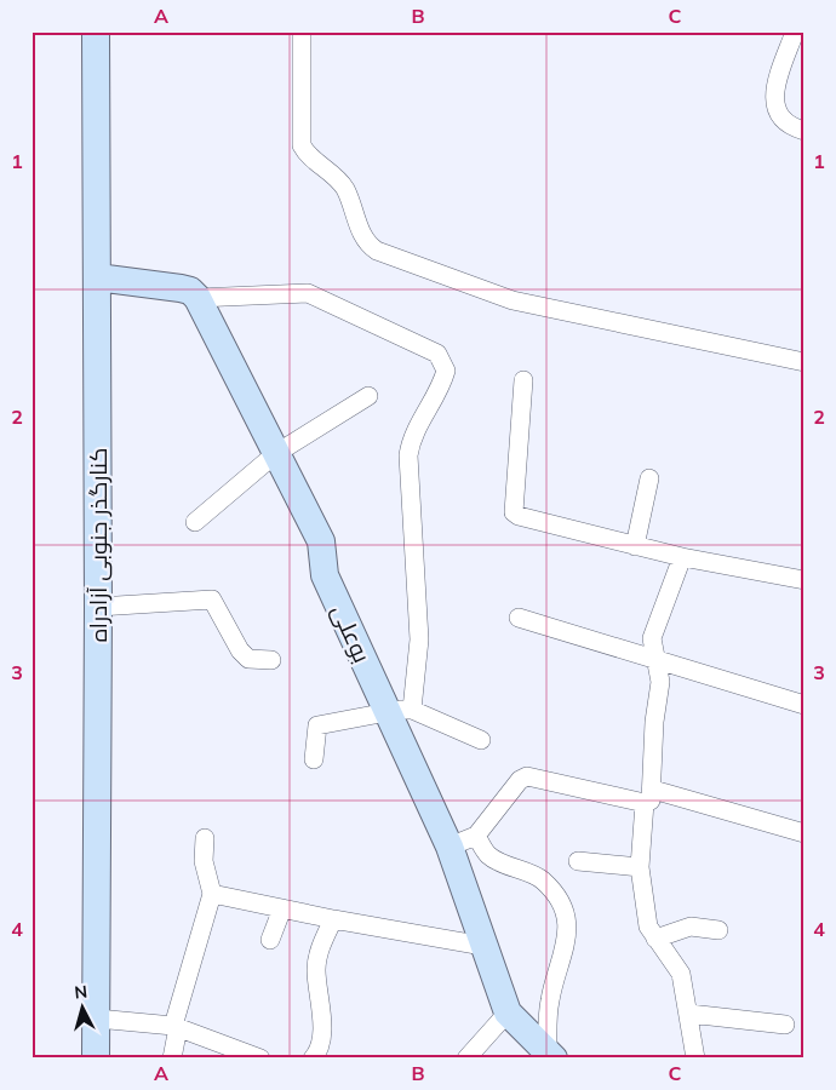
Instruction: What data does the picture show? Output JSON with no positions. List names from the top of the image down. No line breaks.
{"streets":{"main road":["کنارگذر جنوبی آزادراه","بوعلی"]},"north":"top","grid":{"columns":["A","B","C"],"rows":["1","2","3","4"]}}
